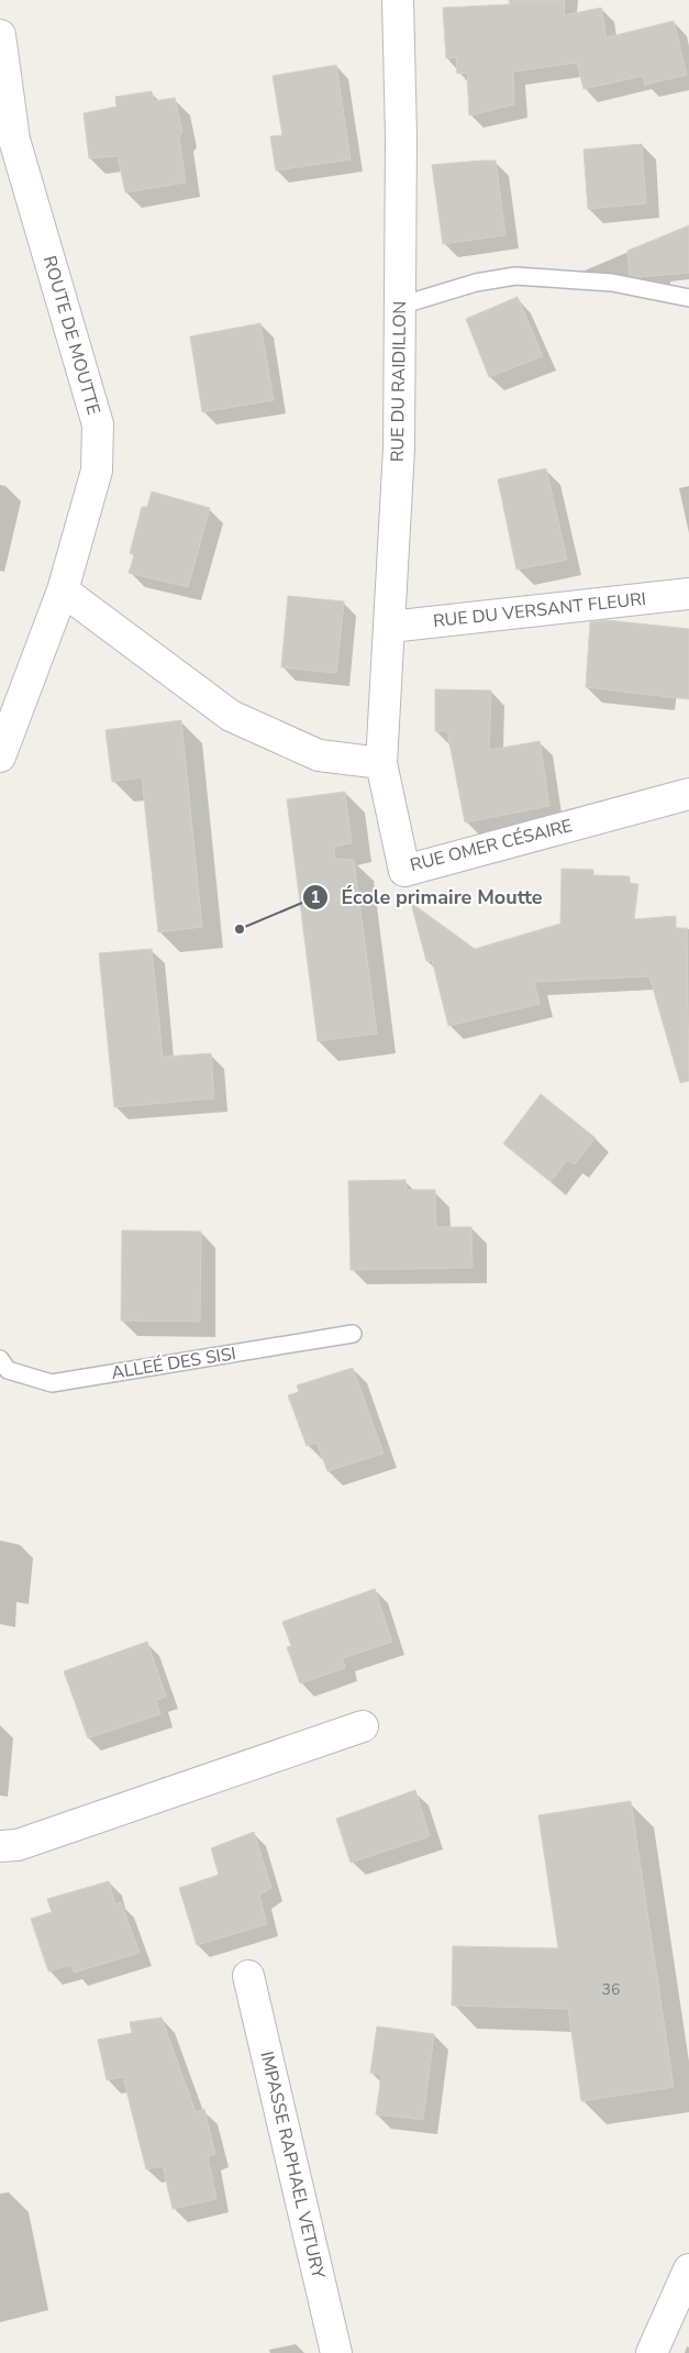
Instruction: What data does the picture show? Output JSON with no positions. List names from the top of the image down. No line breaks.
{"streets":{"street":["ROUTE DE MOUTTE","RUE DU RAIDILLON","RUE DU VERSANT FLEURI","RUE OMER CÉSAIRE","IMPASSE RAPHAEL VETURY"],"lane":["ALLEÉ DES SISI"]},"crossings":[["RUE DU RAIDILLON","RUE DU VERSANT FLEURI"],["RUE DU RAIDILLON","RUE OMER CÉSAIRE"]],"places":["École primaire Moutte"],"house_numbers":["36"]}
